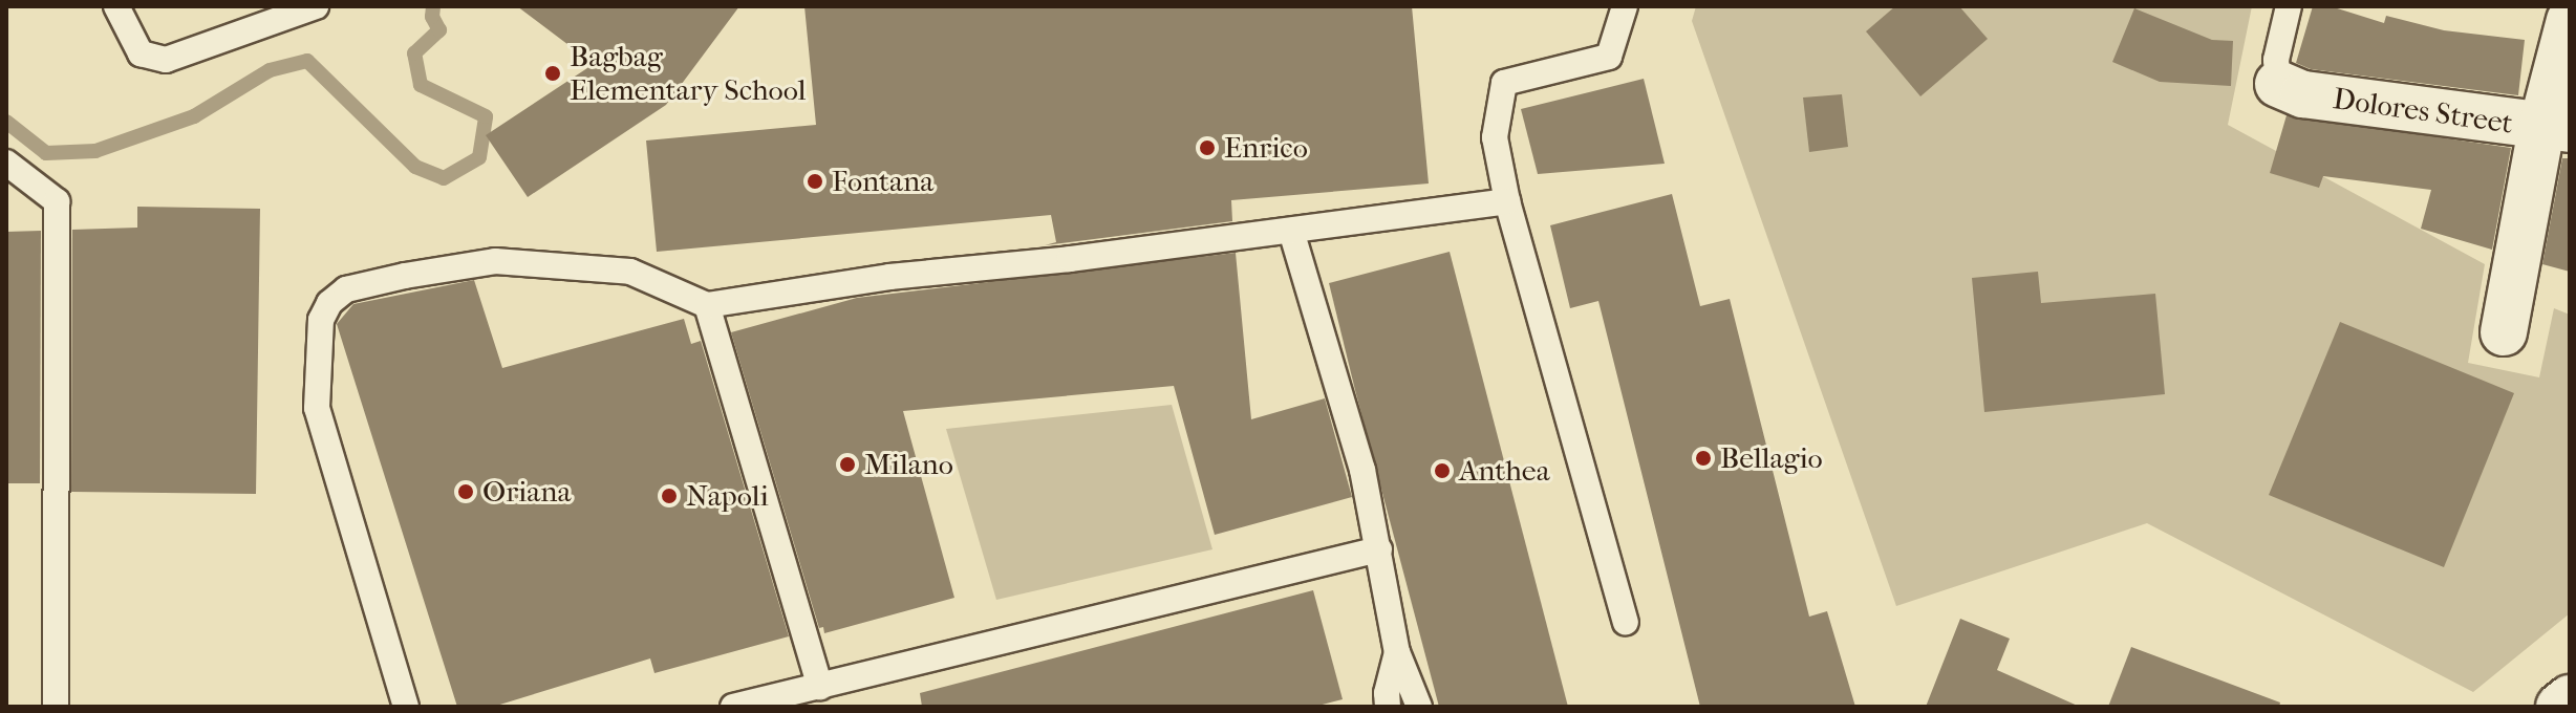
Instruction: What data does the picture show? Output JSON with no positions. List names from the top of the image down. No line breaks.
{"streets":{"street":["Dolores Street"]},"places":["Bagbag Elementary School","Enrico","Fontana","Bellagio","Milano","Anthea","Oriana","Napoli"]}
